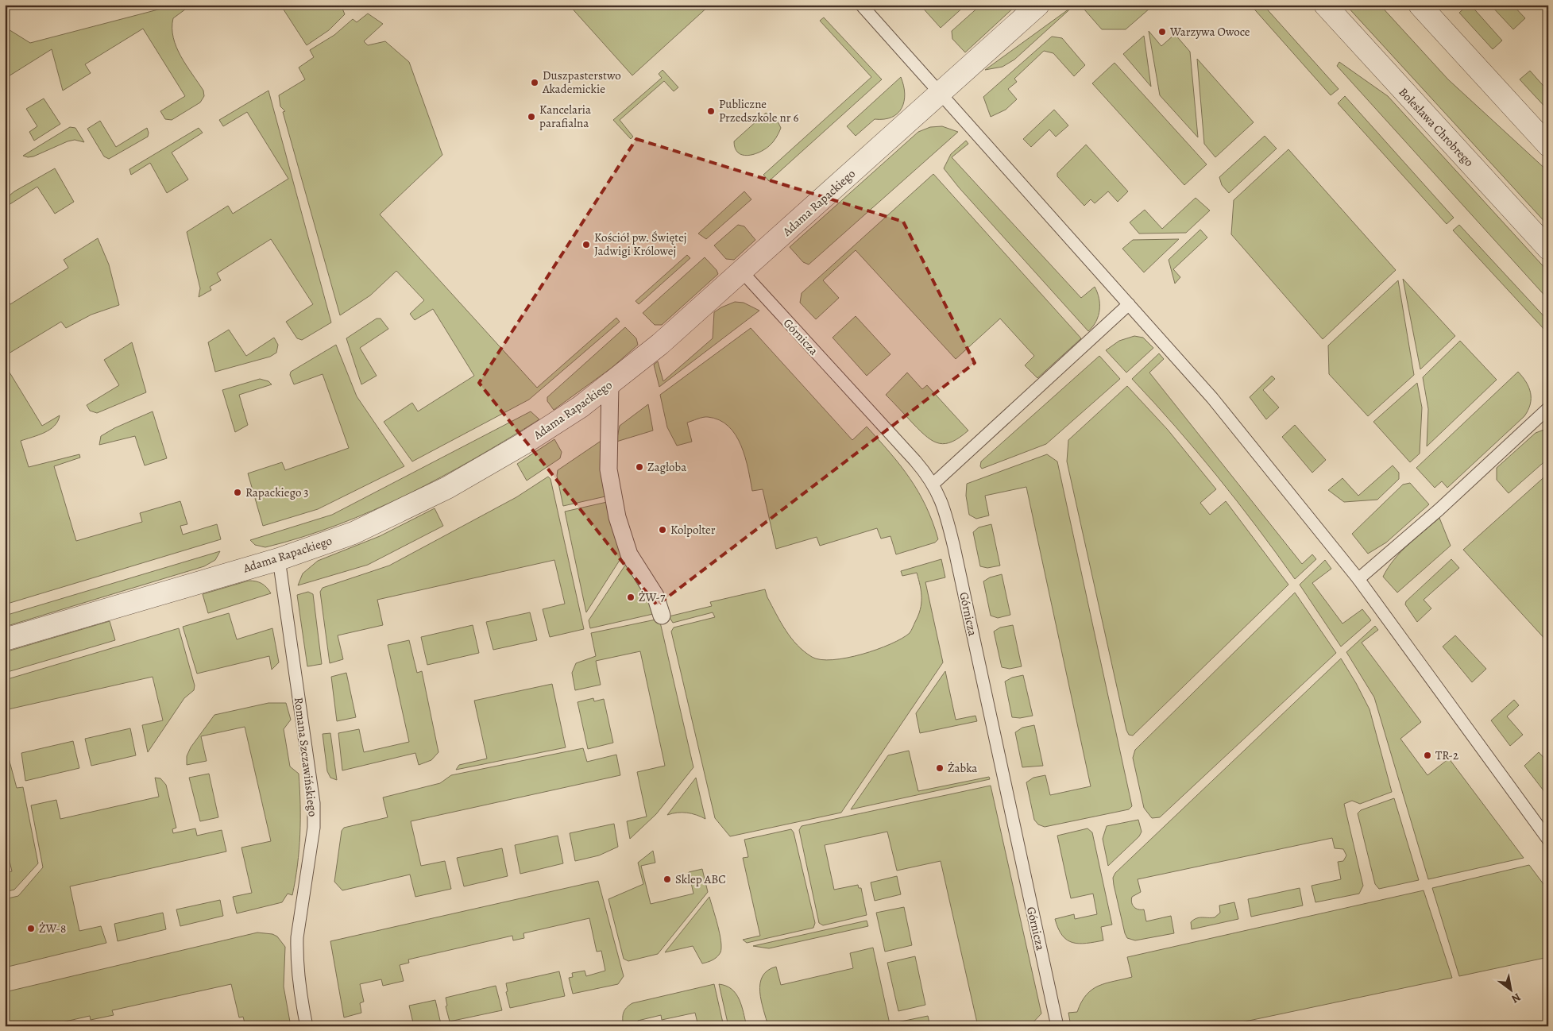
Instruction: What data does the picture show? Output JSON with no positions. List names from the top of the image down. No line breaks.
{"streets":{"street":["Bolesława Chrobrego","Adama Rapackiego"],"lane":["Górnicza","Romana Szczawińskiego"]},"crossings":[["Adama Rapackiego","Górnicza"],["Adama Rapackiego","Romana Szczawińskiego"]],"places":["Warzywa Owoce","Duszpasterstwo Akademickie","Publiczne Przedszkole nr 6","Kancelaria parafialna","Kościół pw. Świętej Jadwigi Królowej","Zagłoba","Rapackiego 3","Kolpolter","ŻW-7","TR-2","Żabka","Sklep ABC","ŻW-8"],"north":"bottom right"}
